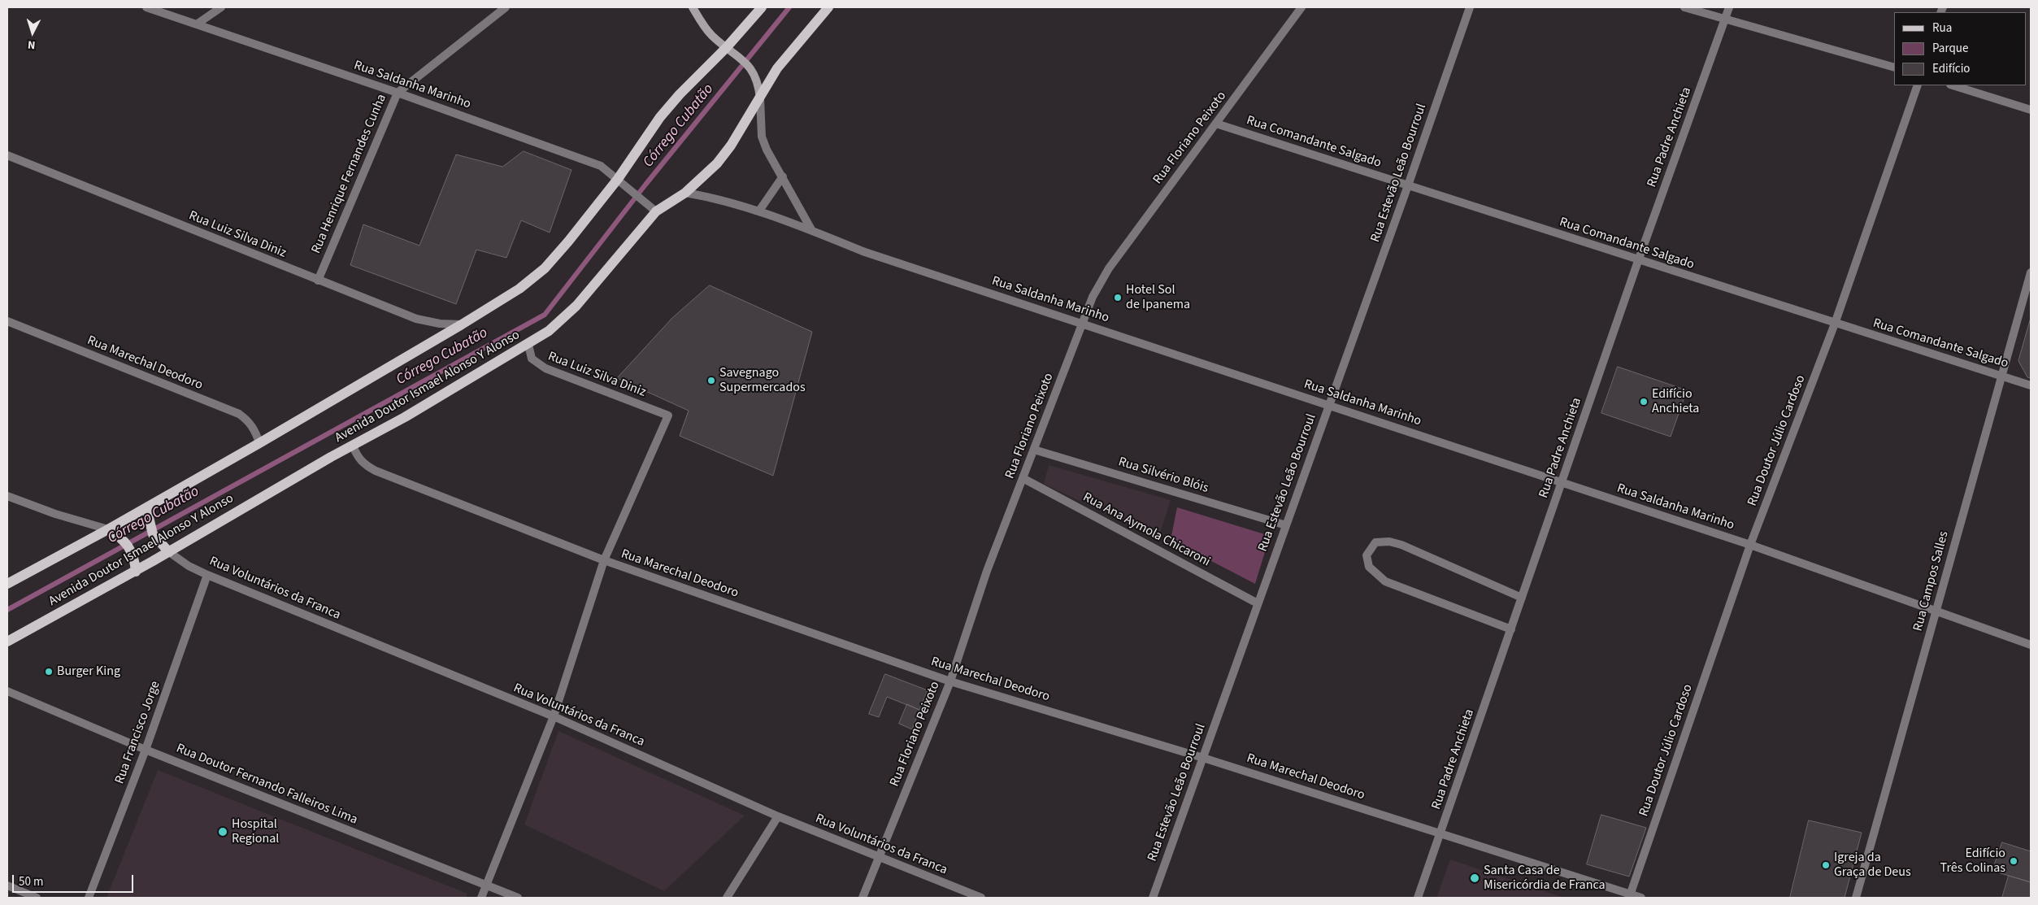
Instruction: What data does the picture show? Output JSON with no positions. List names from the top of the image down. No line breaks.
{"streets":{"main road":["Avenida Doutor Ismael Alonso Y Alonso"],"street":["Rua Saldanha Marinho","Rua Padre Anchieta","Rua Floriano Peixoto","Rua Comandante Salgado","Rua Estevão Leão Bourroul","Rua Henrique Fernandes Cunha","Rua Luiz Silva Diniz","Rua Marechal Deodoro","Rua Doutor Júlio Cardoso","Rua Silvério Blóis","Rua Ana Aymola Chicaroni","Rua Campos Salles","Rua Voluntários da Franca","Rua Francisco Jorge","Rua Doutor Fernando Falleiros Lima"]},"crossings":[["Rua Saldanha Marinho","Rua Padre Anchieta"],["Rua Saldanha Marinho","Rua Floriano Peixoto"],["Rua Saldanha Marinho","Rua Estevão Leão Bourroul"],["Rua Saldanha Marinho","Rua Henrique Fernandes Cunha"],["Rua Saldanha Marinho","Avenida Doutor Ismael Alonso Y Alonso"],["Rua Saldanha Marinho","Rua Doutor Júlio Cardoso"],["Rua Saldanha Marinho","Rua Campos Salles"],["Rua Padre Anchieta","Rua Comandante Salgado"],["Rua Padre Anchieta","Rua Marechal Deodoro"],["Rua Floriano Peixoto","Rua Comandante Salgado"],["Rua Floriano Peixoto","Rua Marechal Deodoro"],["Rua Floriano Peixoto","Rua Silvério Blóis"],["Rua Floriano Peixoto","Rua Ana Aymola Chicaroni"],["Rua Floriano Peixoto","Rua Voluntários da Franca"],["Rua Comandante Salgado","Rua Estevão Leão Bourroul"],["Rua Comandante Salgado","Rua Doutor Júlio Cardoso"],["Rua Comandante Salgado","Rua Campos Salles"],["Rua Estevão Leão Bourroul","Rua Marechal Deodoro"],["Rua Estevão Leão Bourroul","Rua Silvério Blóis"],["Rua Estevão Leão Bourroul","Rua Ana Aymola Chicaroni"],["Rua Henrique Fernandes Cunha","Rua Luiz Silva Diniz"],["Rua Luiz Silva Diniz","Rua Marechal Deodoro"],["Rua Luiz Silva Diniz","Avenida Doutor Ismael Alonso Y Alonso"],["Rua Marechal Deodoro","Avenida Doutor Ismael Alonso Y Alonso"],["Rua Marechal Deodoro","Rua Doutor Júlio Cardoso"],["Avenida Doutor Ismael Alonso Y Alonso","Rua Voluntários da Franca"],["Rua Voluntários da Franca","Rua Francisco Jorge"],["Rua Francisco Jorge","Rua Doutor Fernando Falleiros Lima"]],"water":["Córrego Cubatão"],"places":["Hotel Sol de Ipanema","Savegnago Supermercados","Edifício Anchieta","Burger King","Hospital Regional","Edifício Três Colinas","Igreja da Graça de Deus","Santa Casa de Misericórdia de Franca"],"legend":["Rua","Parque","Edifício"],"scale_bar":"50 m","north":"bottom"}
